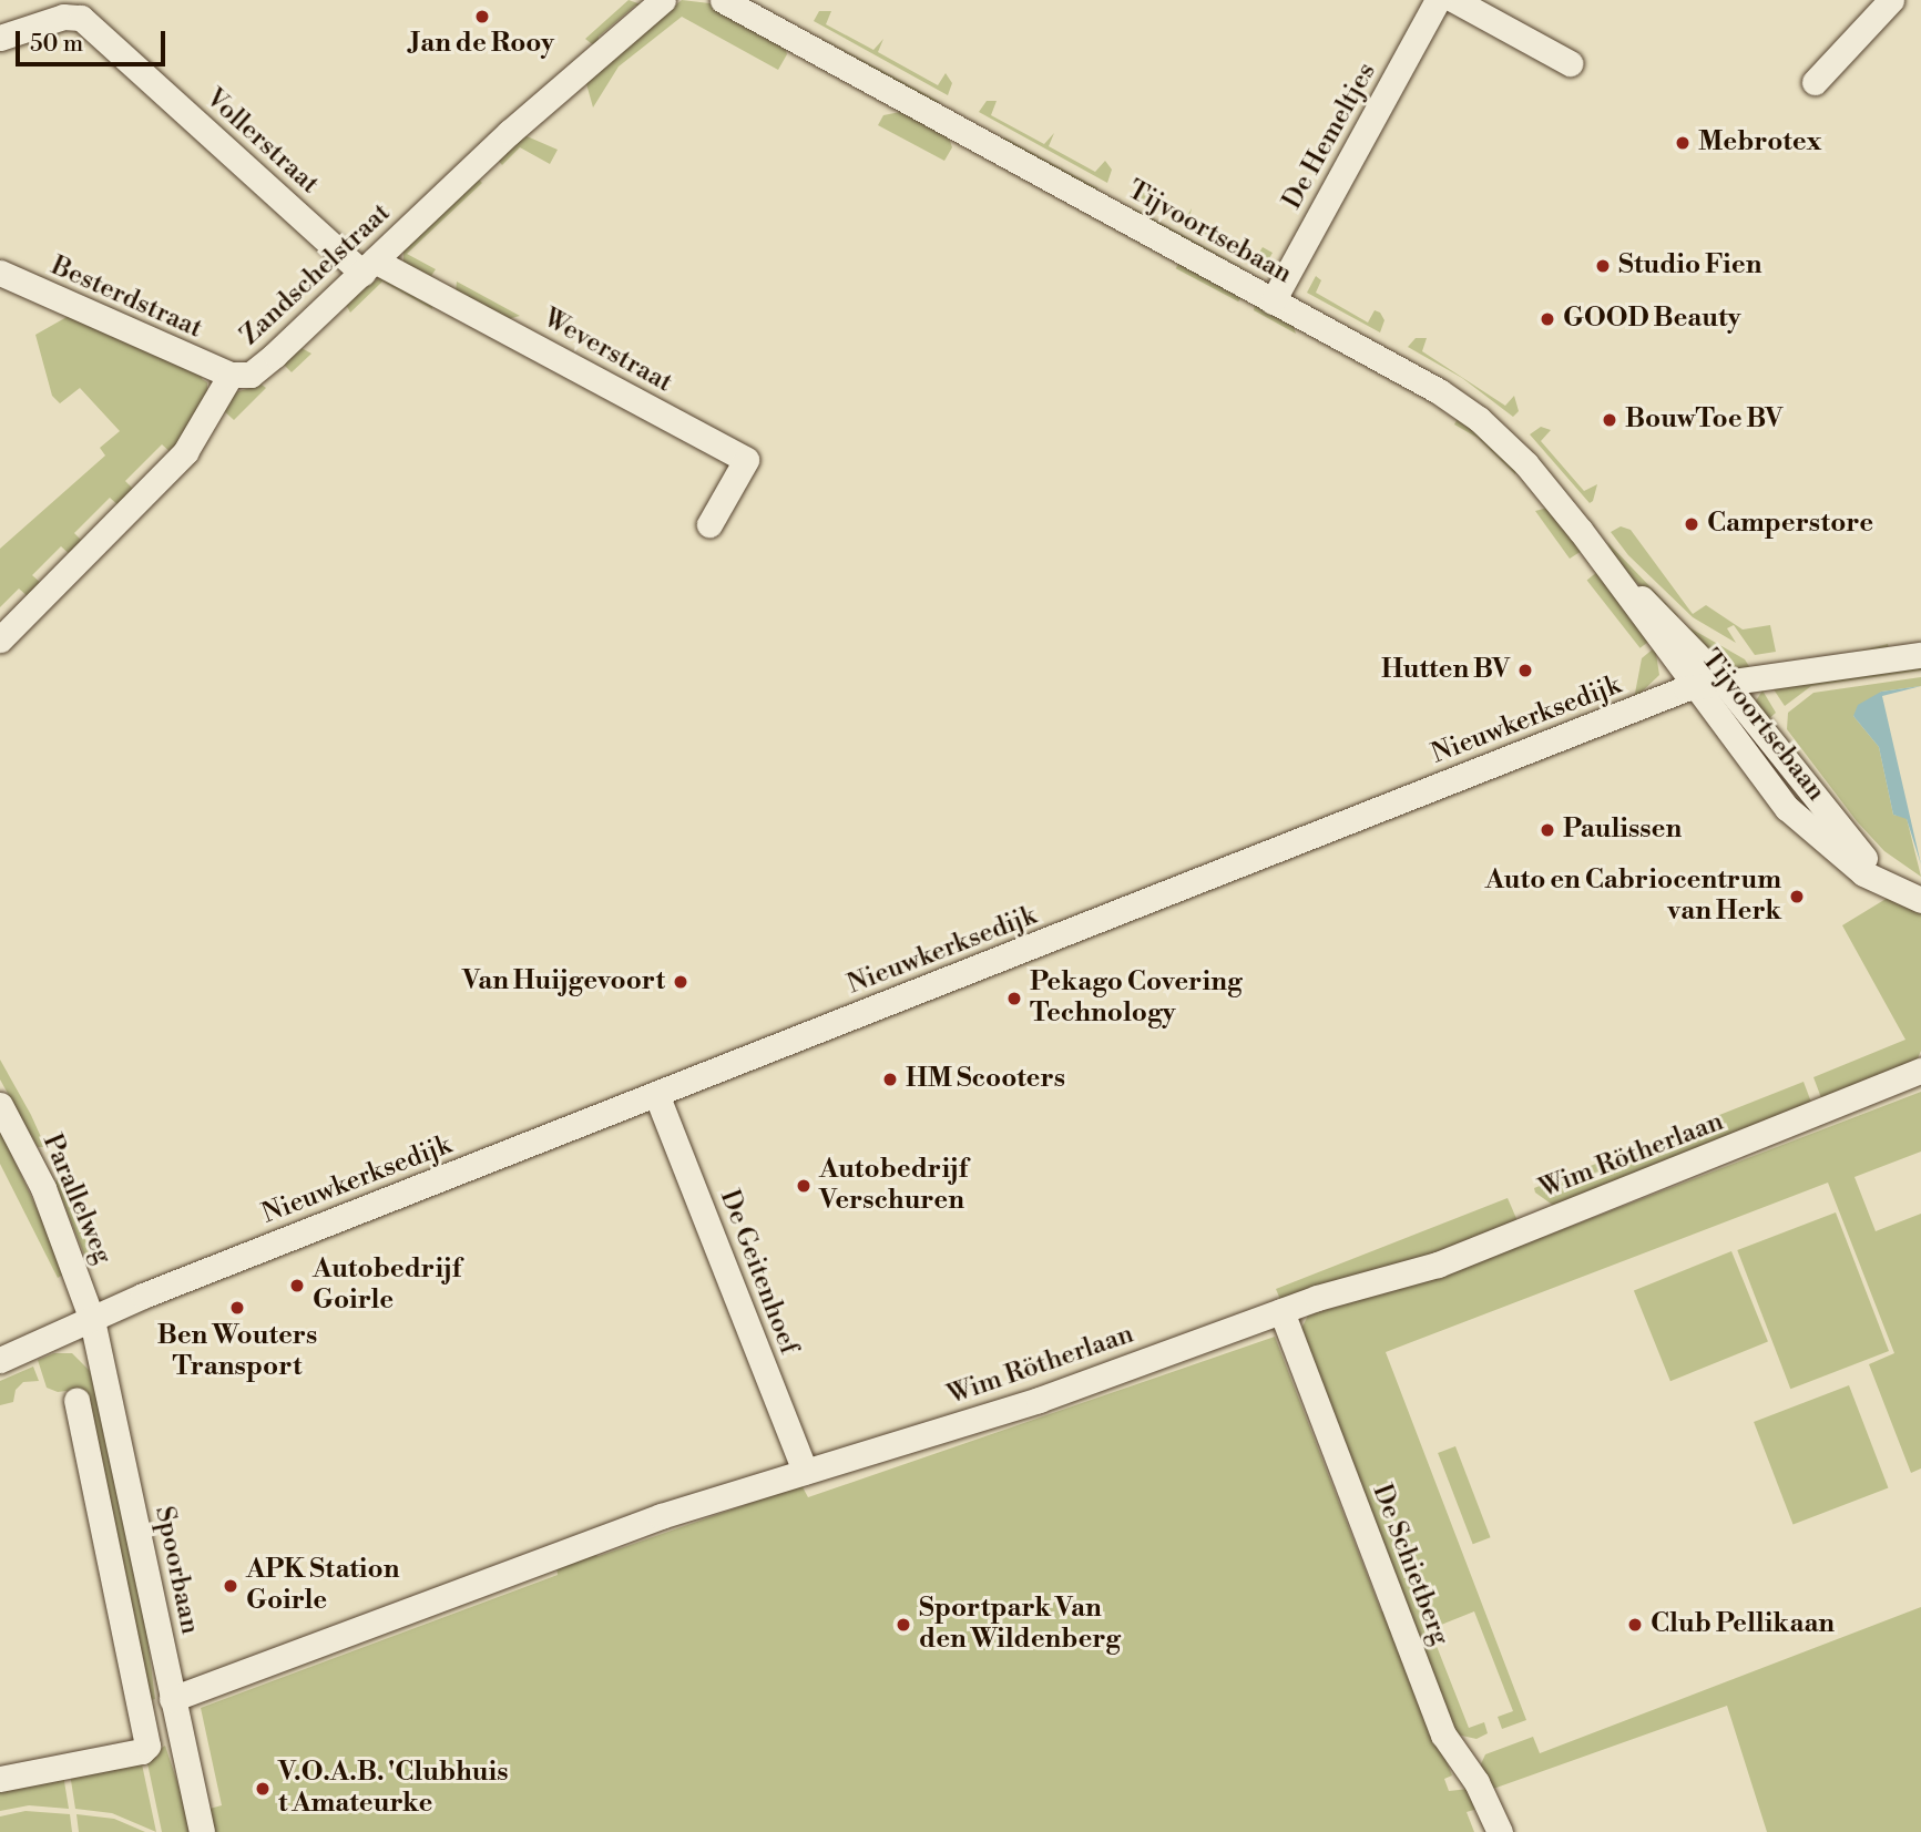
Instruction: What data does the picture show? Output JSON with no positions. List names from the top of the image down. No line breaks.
{"streets":{"street":["De Hemeltjes","Vollerstraat","Tijvoortsebaan","Zandschelstraat","Besterdstraat","Weverstraat","Nieuwkerksedijk","Wim Rötherlaan","Parallelweg","De Geitenhoef","De Schietberg","Spoorbaan"]},"crossings":[["De Hemeltjes","Tijvoortsebaan"],["Vollerstraat","Zandschelstraat"],["Vollerstraat","Weverstraat"],["Tijvoortsebaan","Nieuwkerksedijk"],["Zandschelstraat","Besterdstraat"],["Zandschelstraat","Weverstraat"],["Nieuwkerksedijk","Parallelweg"],["Nieuwkerksedijk","De Geitenhoef"],["Nieuwkerksedijk","Spoorbaan"],["Wim Rötherlaan","De Geitenhoef"],["Wim Rötherlaan","De Schietberg"],["Wim Rötherlaan","Spoorbaan"],["Parallelweg","Spoorbaan"]],"places":["Jan de Rooy","Mebrotex","Studio Fien","GOOD Beauty","BouwToe BV","Camperstore","Hutten BV","Paulissen","Auto en Cabriocentrum van Herk","Van Huijgevoort","Pekago Covering Technology","HM Scooters","Autobedrijf Verschuren","Autobedrijf Goirle","Ben Wouters Transport","APK Station Goirle","Sportpark Van den Wildenberg","Club Pellikaan","V.O.A.B. 'Clubhuis t Amateurke"],"scale_bar":"50 m"}
